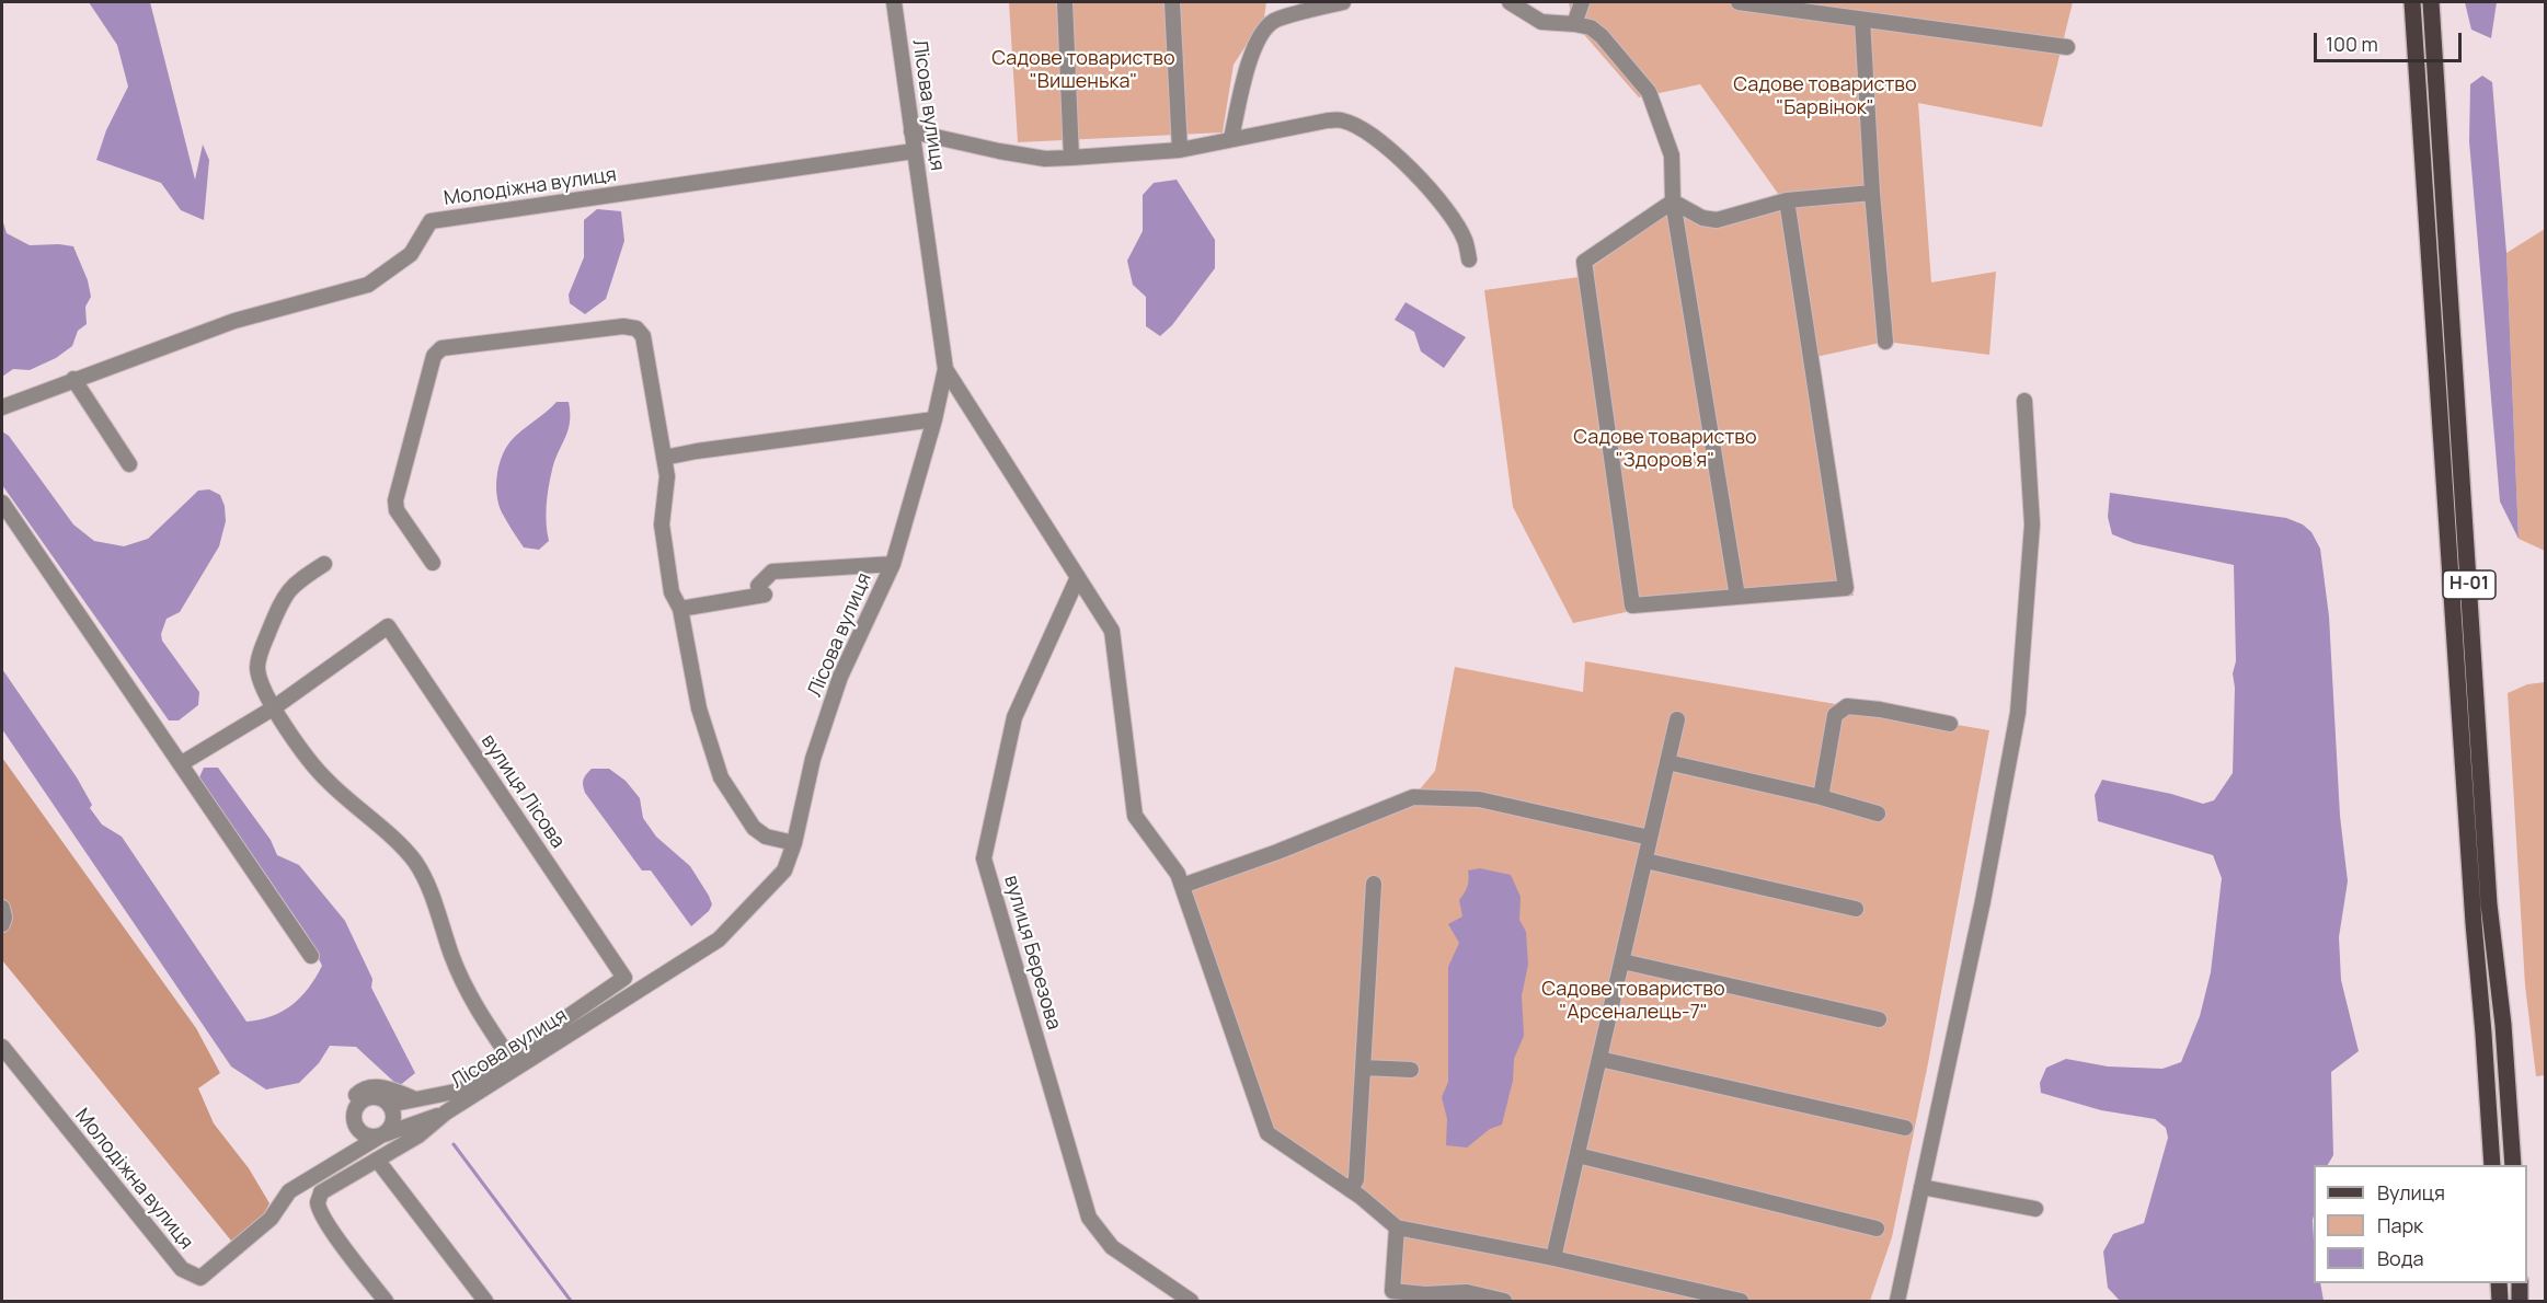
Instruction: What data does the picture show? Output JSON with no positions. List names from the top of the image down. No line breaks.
{"streets":{"main road":["Н-01"],"street":["Лісова вулиця","Молодіжна вулиця","вулиця Лісова","вулиця Березова"]},"crossings":[["Лісова вулиця","Молодіжна вулиця"]],"parks":["Садове товариство \"Вишенька\"","Садове товариство \"Барвінок\"","Садове товариство \"Здоров'я\"","Садове товариство \"Арсеналець-7\""],"legend":["Вулиця","Парк","Вода"],"scale_bar":"100 m"}
